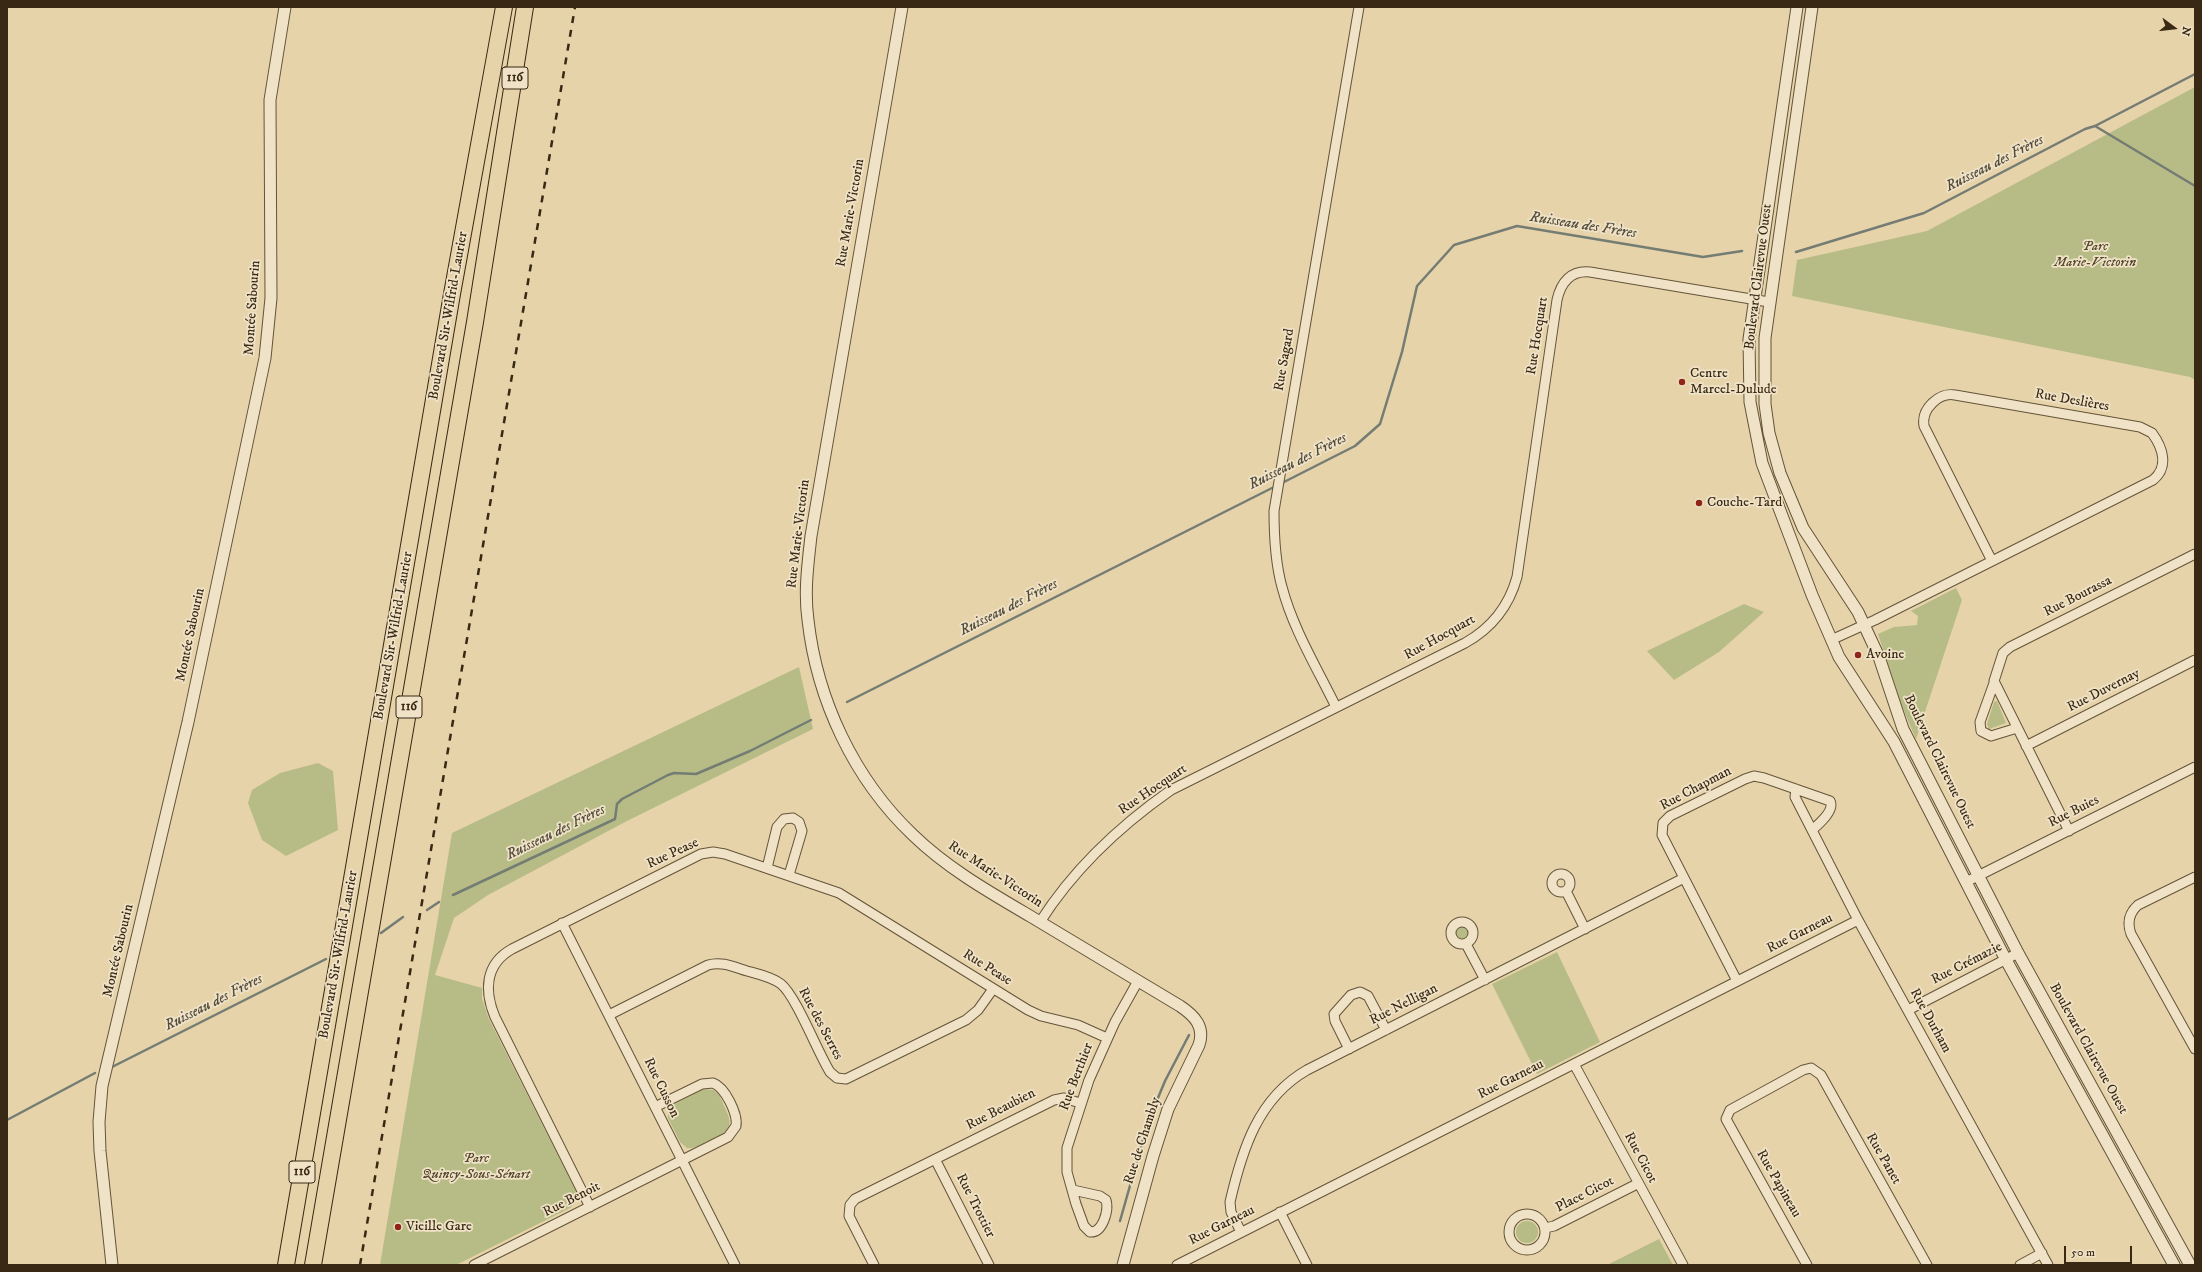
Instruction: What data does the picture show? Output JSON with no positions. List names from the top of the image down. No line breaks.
{"streets":{"highway":["116","Boulevard Sir-Wilfrid-Laurier"],"street":["Rue Marie-Victorin","Boulevard Clairevue Ouest","Montée Sabourin","Rue Hocquart","Rue Sagard","Rue Deslières","Rue Bourassa","Rue Duvernay","Rue Chapman","Rue Buies","Rue Pease","Rue Garneau","Rue Crémazie","Rue Nelligan","Rue Durham","Rue des Serres","Rue Berthier","Rue Cusson","Rue Beaubien","Rue de Chambly","Rue Cicot","Rue Panet","Rue Papineau","Place Cicot","Rue Benoit","Rue Trottier"]},"crossings":[["Rue Marie-Victorin","Rue Hocquart"],["Rue Marie-Victorin","Rue Berthier"],["Rue Marie-Victorin","Rue de Chambly"],["Boulevard Clairevue Ouest","Rue Hocquart"],["Boulevard Clairevue Ouest","Rue Deslières"],["Boulevard Clairevue Ouest","Rue Buies"],["Boulevard Clairevue Ouest","Rue Crémazie"],["Rue Hocquart","Rue Sagard"],["Rue Chapman","Rue Garneau"],["Rue Chapman","Rue Nelligan"],["Rue Chapman","Rue Durham"],["Rue Pease","Rue des Serres"],["Rue Pease","Rue Berthier"],["Rue Pease","Rue Cusson"],["Rue Pease","Rue Benoit"],["Rue Garneau","Rue Nelligan"],["Rue Garneau","Rue Durham"],["Rue Garneau","Rue Cicot"],["Rue Crémazie","Rue Durham"],["Rue des Serres","Rue Cusson"],["Rue Berthier","Rue Beaubien"],["Rue Cusson","Rue Benoit"],["Rue Beaubien","Rue Trottier"],["Rue Cicot","Place Cicot"],["Rue Panet","Rue Papineau"]],"water":["Ruisseau des Frères"],"parks":["Parc Marie-Victorin","Parc Quincy-Sous-Sénart"],"places":["Centre Marcel-Dulude","Couche-Tard","Avoine","Vieille Gare"],"scale_bar":"50 m","north":"right"}
